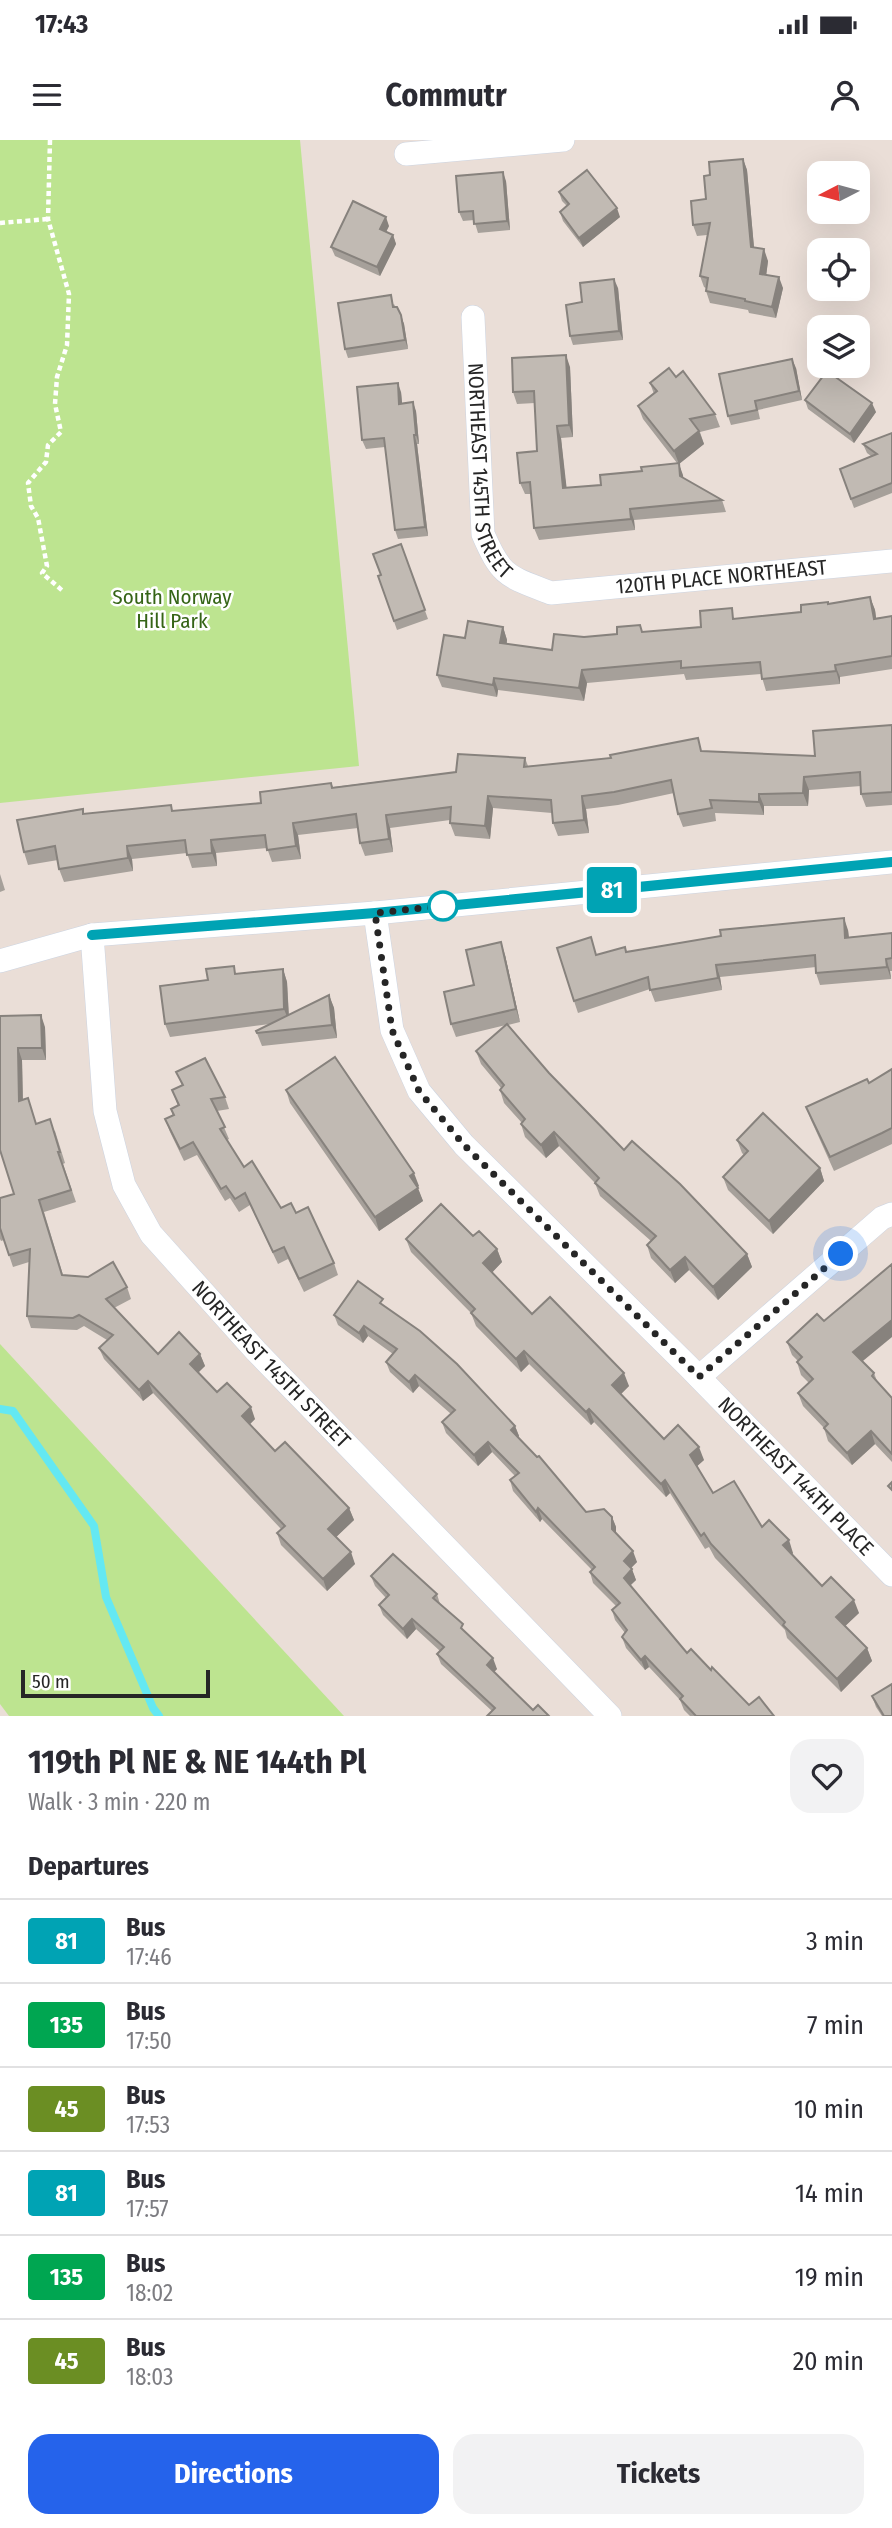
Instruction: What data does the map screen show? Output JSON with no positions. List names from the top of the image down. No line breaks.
{"streets":{"street":["NORTHEAST 145TH STREET","120TH PLACE NORTHEAST","NORTHEAST 144TH PLACE"]},"crossings":[["NORTHEAST 145TH STREET","120TH PLACE NORTHEAST"]],"parks":["South Norway Hill Park"],"lines":["bus line 81"],"scale_bar":"50 m","north":"left","page":{"status":"17:43","header":"Commutr","on_map":"81","scale":"50 m","heading":[["119th Pl NE & NE 144th Pl","Walk · 3 min · 220 m"],"Departures"],"list":[{"mark":"81","name":"Bus","note":"17:46","value":"3 min"},{"mark":"135","name":"Bus","note":"17:50","value":"7 min"},{"mark":"45","name":"Bus","note":"17:53","value":"10 min"},{"mark":"81","name":"Bus","note":"17:57","value":"14 min"},{"mark":"135","name":"Bus","note":"18:02","value":"19 min"},{"mark":"45","name":"Bus","note":"18:03","value":"20 min"}],"buttons":["Directions","Tickets"]}}
